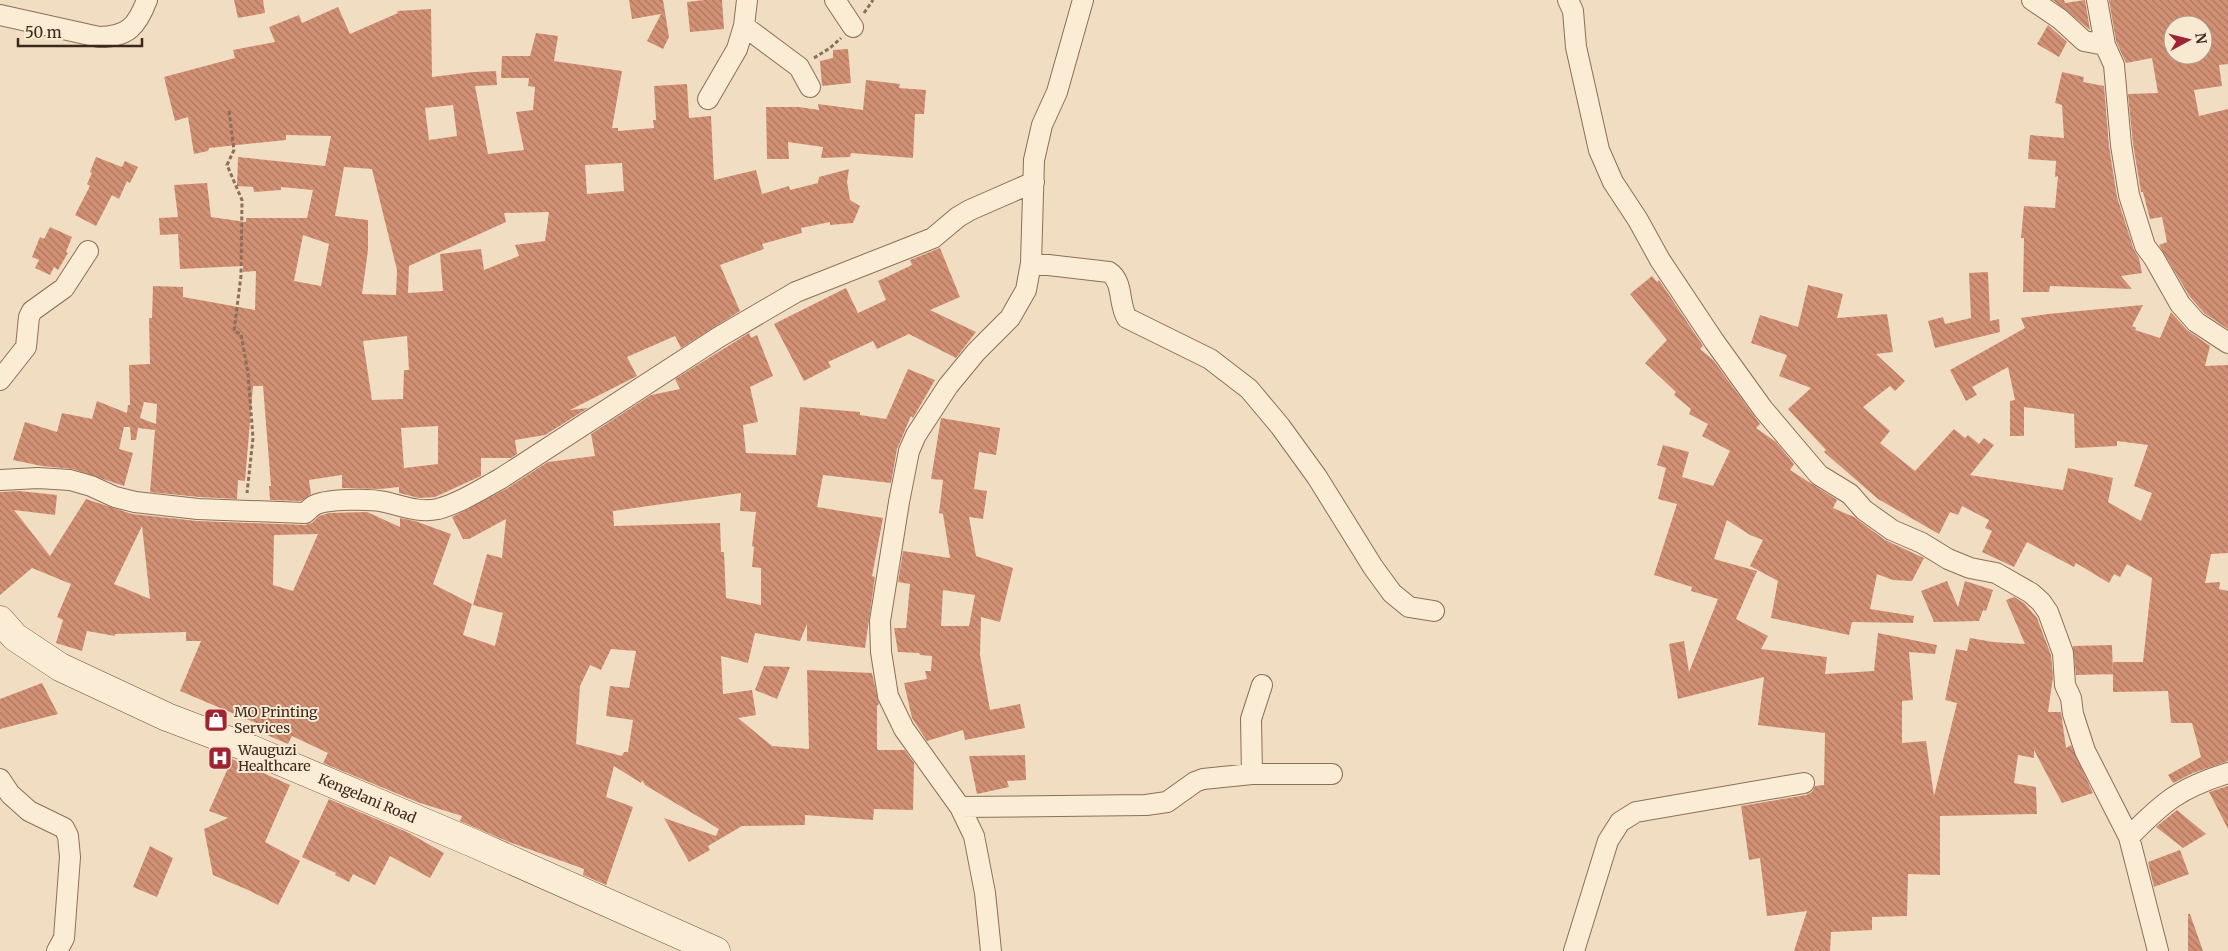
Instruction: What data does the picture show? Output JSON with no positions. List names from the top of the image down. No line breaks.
{"streets":{"main road":["Kengelani Road"]},"places":{"shop":["MO Printing Services"],"hospital":["Wauguzi Healthcare"]},"scale_bar":"50 m","north":"right"}
